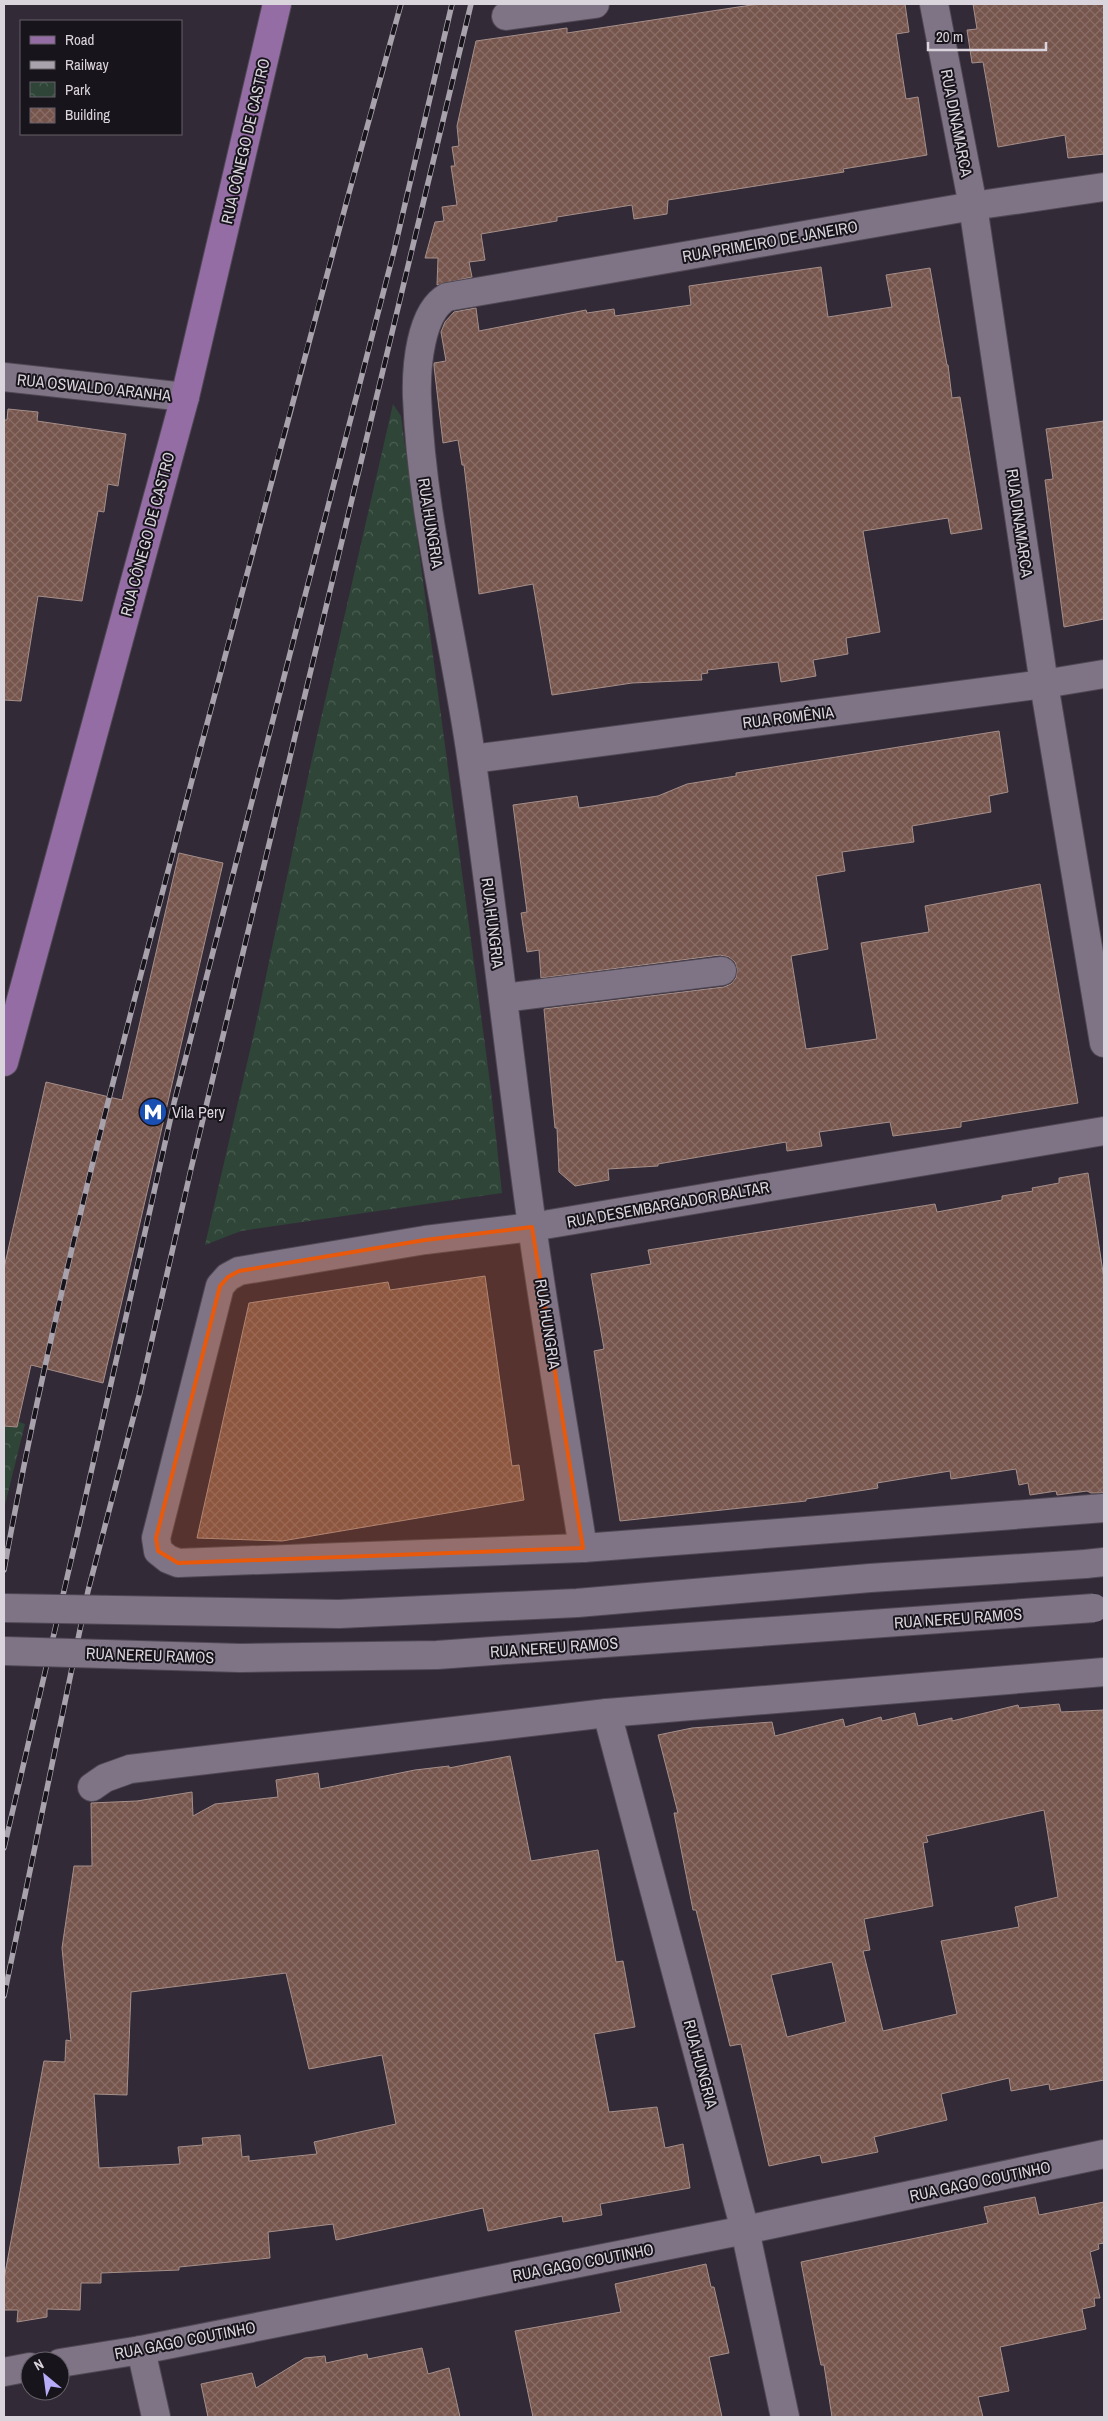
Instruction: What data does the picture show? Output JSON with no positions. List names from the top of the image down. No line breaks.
{"streets":{"main road":["RUA CÔNEGO DE CASTRO"],"street":["RUA DINAMARCA","RUA PRIMEIRO DE JANEIRO","RUA OSWALDO ARANHA","RUA HUNGRIA","RUA ROMÊNIA","RUA DESEMBARGADOR BALTAR","RUA NEREU RAMOS","RUA GAGO COUTINHO"]},"crossings":[["RUA DINAMARCA","RUA PRIMEIRO DE JANEIRO"],["RUA DINAMARCA","RUA ROMÊNIA"],["RUA CÔNEGO DE CASTRO","RUA OSWALDO ARANHA"],["RUA PRIMEIRO DE JANEIRO","RUA HUNGRIA"],["RUA HUNGRIA","RUA ROMÊNIA"],["RUA HUNGRIA","RUA DESEMBARGADOR BALTAR"],["RUA HUNGRIA","RUA GAGO COUTINHO"]],"places":{"metro station":["Vila Pery"]},"legend":["Road","Railway","Park","Building"],"scale_bar":"20 m","north":"top left"}
